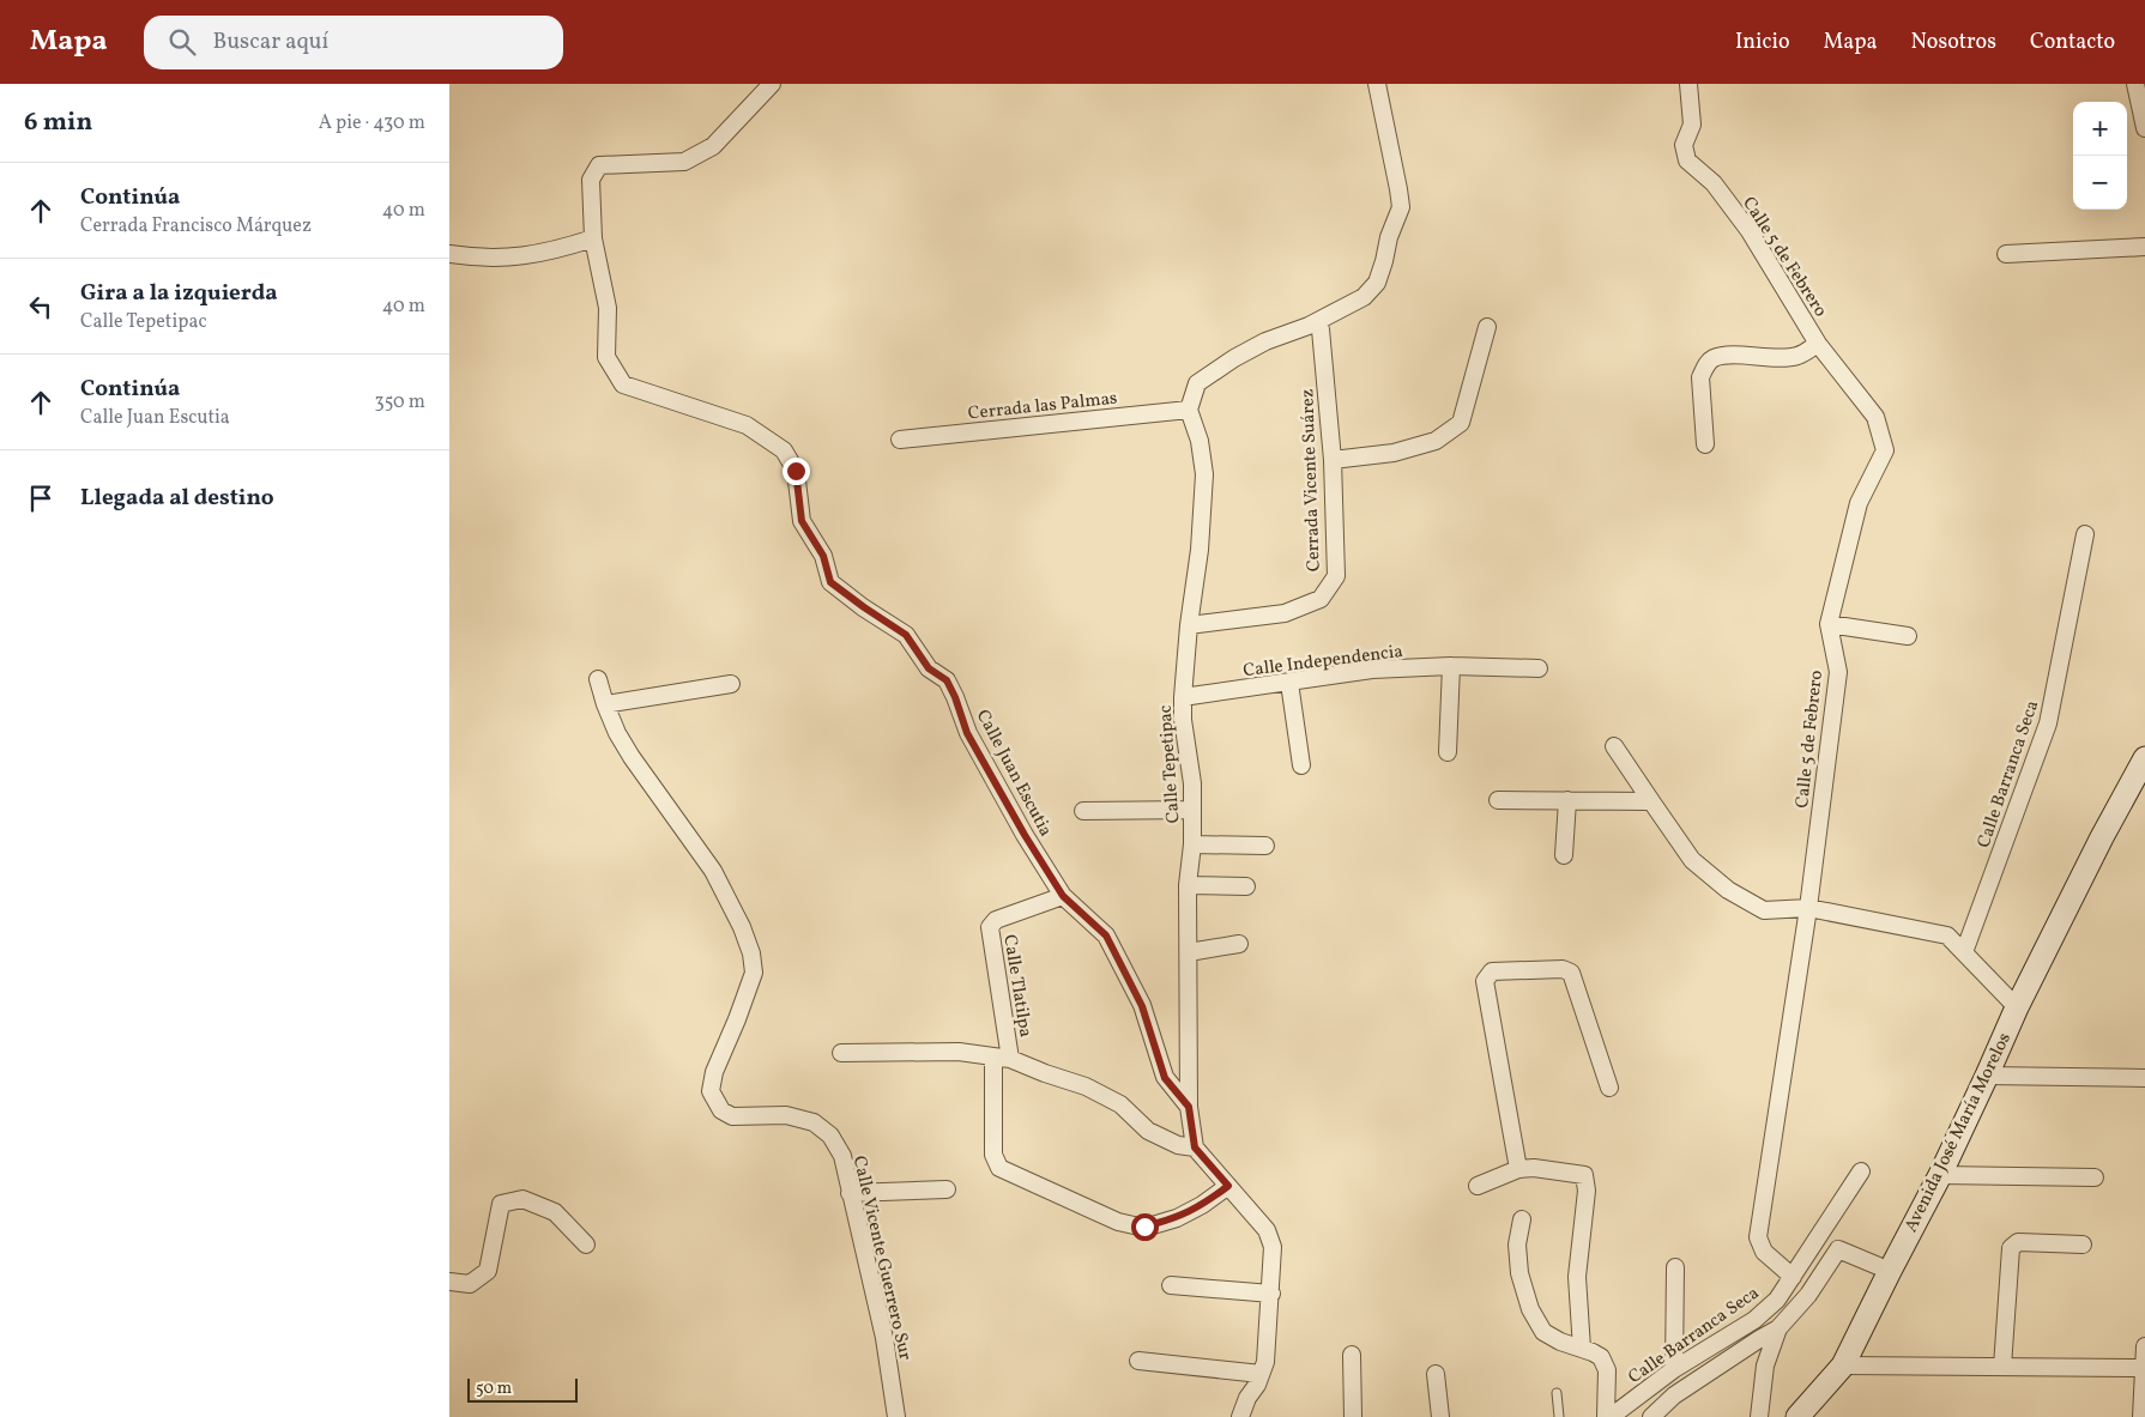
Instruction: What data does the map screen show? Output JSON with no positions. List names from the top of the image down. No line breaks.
{"streets":{"main road":["Avenida José María Morelos"],"street":["Calle 5 de Febrero","Cerrada las Palmas","Cerrada Vicente Suárez","Calle Independencia","Calle Tepetipac","Calle Juan Escutia","Calle Barranca Seca","Calle Tlatilpa","Calle Vicente Guerrero Sur"]},"crossings":[["Calle 5 de Febrero","Calle Barranca Seca"],["Cerrada las Palmas","Calle Tepetipac"],["Cerrada Vicente Suárez","Calle Tepetipac"],["Calle Independencia","Calle Tepetipac"],["Calle Tepetipac","Calle Juan Escutia"],["Calle Tepetipac","Calle Tlatilpa"],["Calle Juan Escutia","Calle Tlatilpa"]],"scale_bar":"50 m","page":{"header":"Mapa","search":"Buscar aquí","nav":["Inicio","Mapa","Nosotros","Contacto"],"heading":["6 min","A pie · 430 m"],"map_buttons":["+","−"],"list":[["Continúa","Cerrada Francisco Márquez","40 m"],["Gira a la izquierda","Calle Tepetipac","40 m"],["Continúa","Calle Juan Escutia","350 m"],"Llegada al destino"],"scale":"50 m"}}
